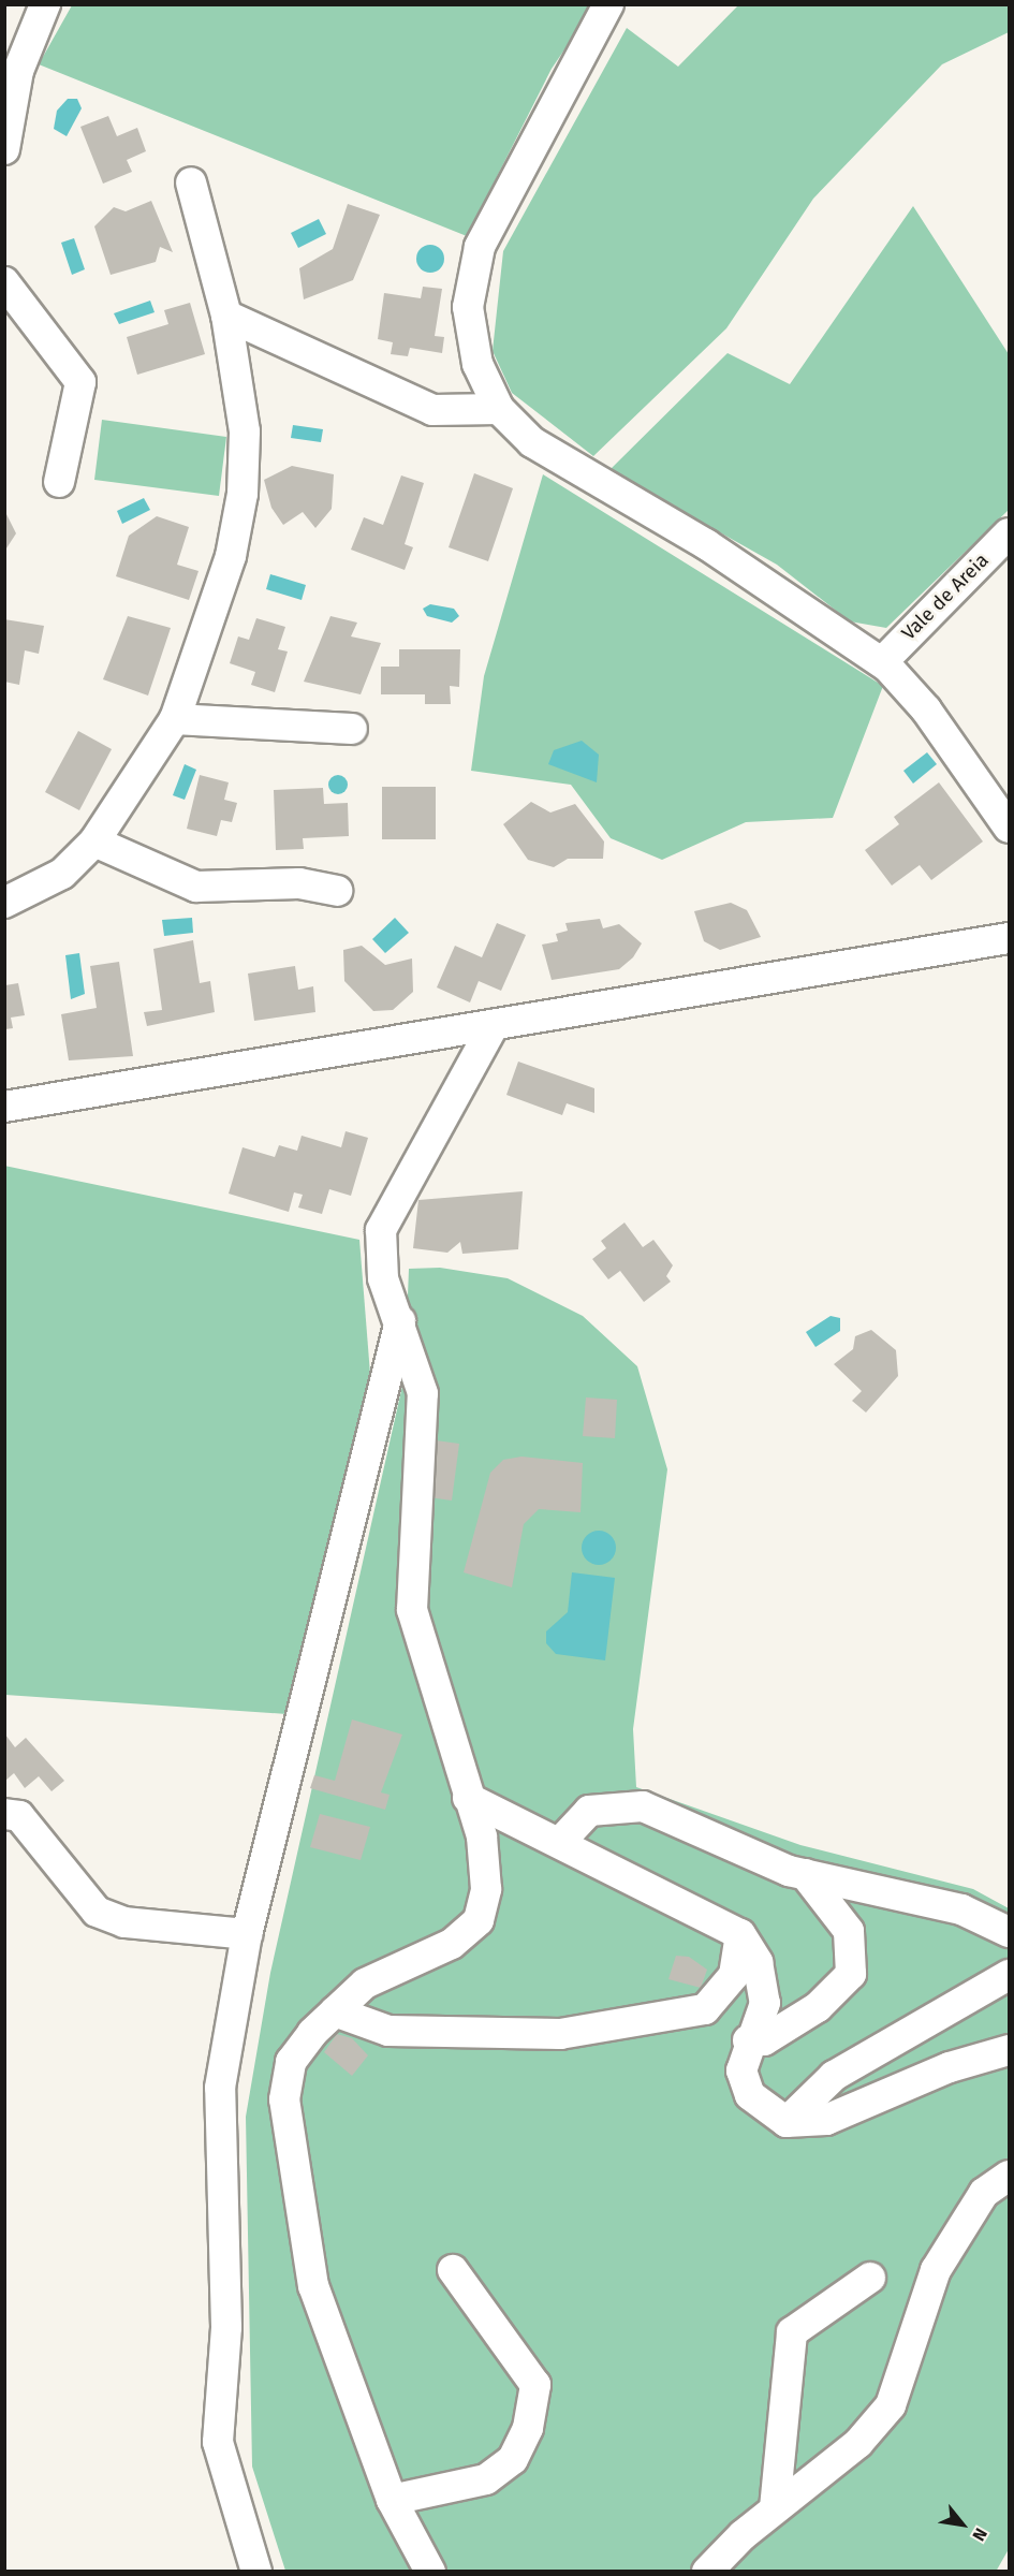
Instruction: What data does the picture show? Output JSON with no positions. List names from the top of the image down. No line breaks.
{"streets":{"street":["Vale de Areia"]},"north":"bottom right"}
